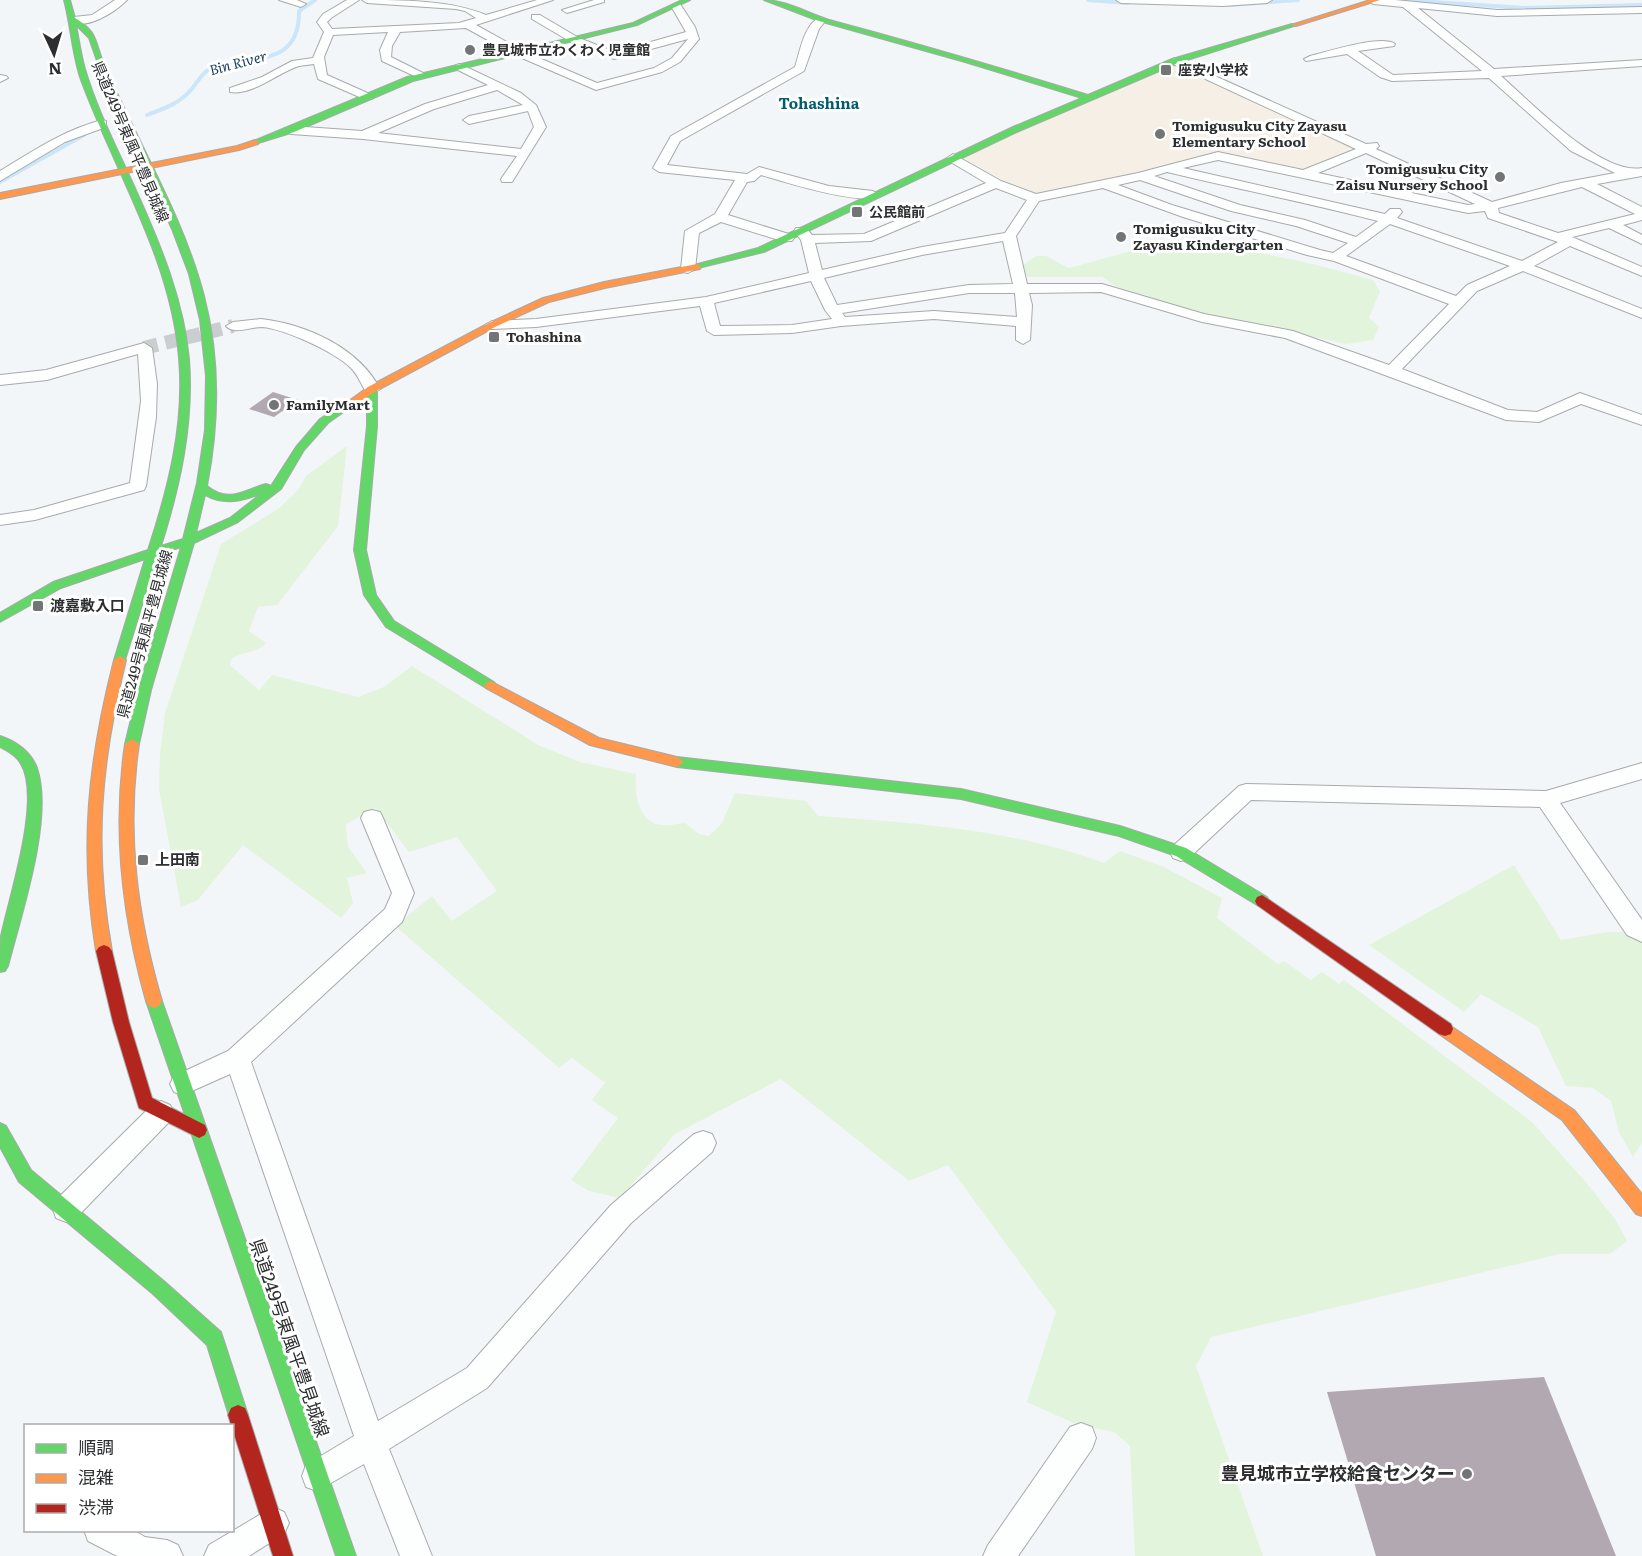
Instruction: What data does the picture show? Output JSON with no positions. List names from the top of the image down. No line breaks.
{"streets":{"street":["県道249号東風平豊見城線"]},"districts":["Tohashina"],"water":["Bin River"],"places":{"other":["豊見城市立わくわく児童館","Tomigusuku City Zayasu Elementary School","Tomigusuku City Zaisu Nursery School","Tomigusuku City Zayasu Kindergarten","FamilyMart","豊見城市立学校給食センター"],"transit":["座安小学校","公民館前","Tohashina","渡嘉敷入口","上田南"]},"legend":["順調","混雑","渋滞"],"north":"bottom"}
